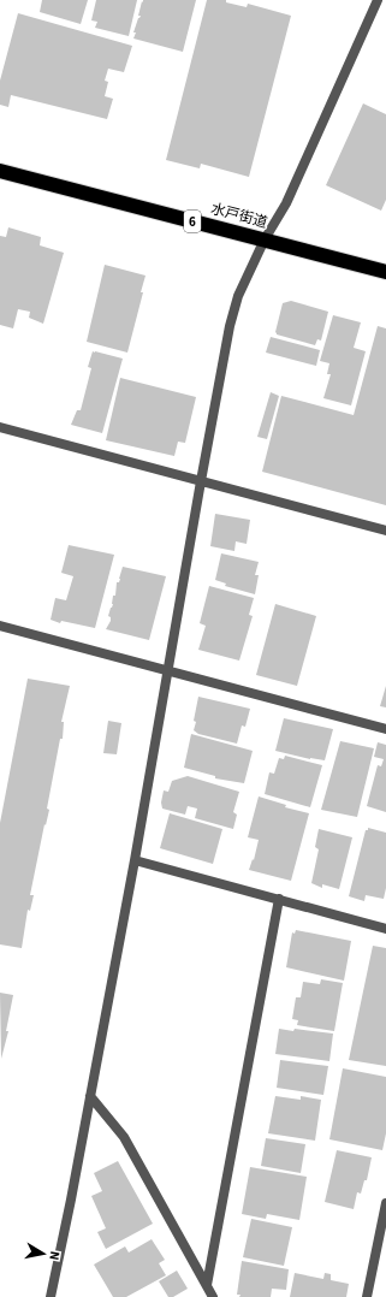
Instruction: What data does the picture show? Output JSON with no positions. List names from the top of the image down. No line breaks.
{"streets":{"highway":["水戸街道","6"]},"north":"right"}
